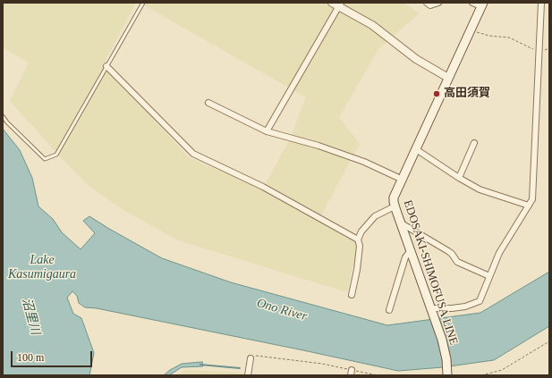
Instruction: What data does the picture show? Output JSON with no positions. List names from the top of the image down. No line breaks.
{"streets":{"main road":["EDOSAKI-SHIMOFUSA LINE"]},"water":["Lake Kasumigaura","Ono River","沼里川"],"places":["高田須賀"],"scale_bar":"100 m"}
